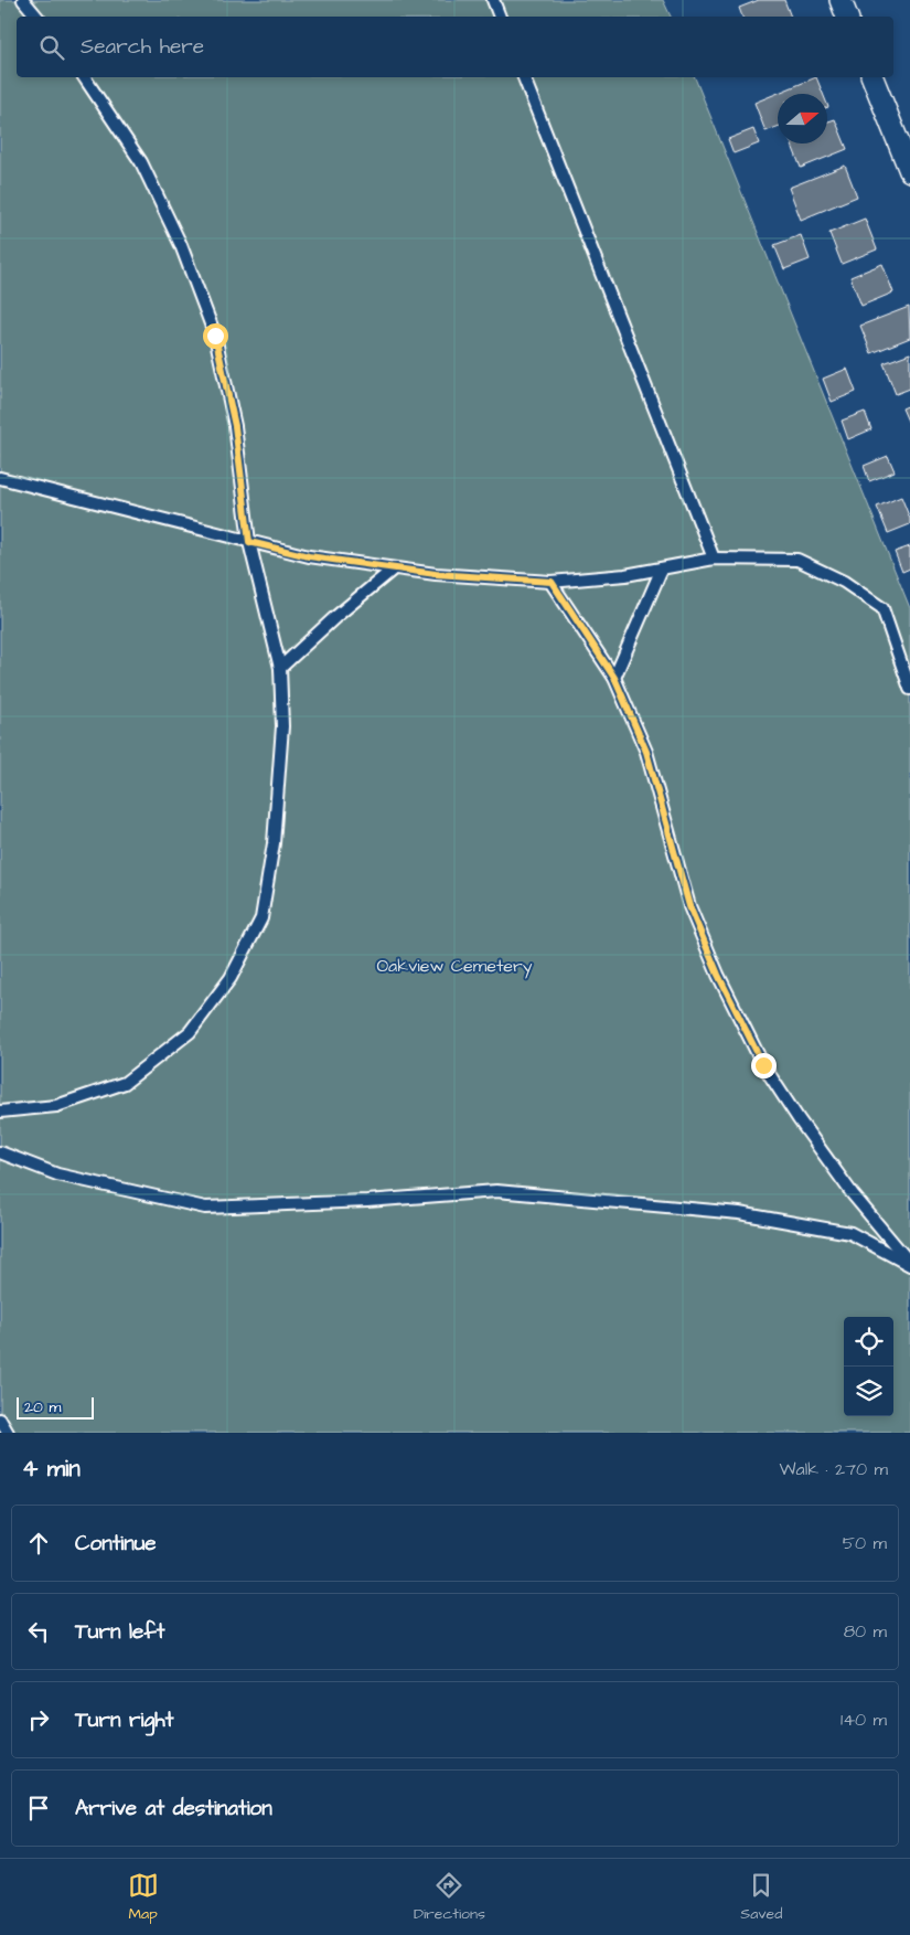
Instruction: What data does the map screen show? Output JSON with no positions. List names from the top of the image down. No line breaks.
{"parks":["Oakview Cemetery"],"scale_bar":"20 m","north":"right","page":{"search":"Search here","scale":"20 m","heading":["4 min","Walk · 270 m"],"list":[["Continue","50 m"],["Turn left","80 m"],["Turn right","140 m"],"Arrive at destination"],"nav":["Map","Directions","Saved"]}}
